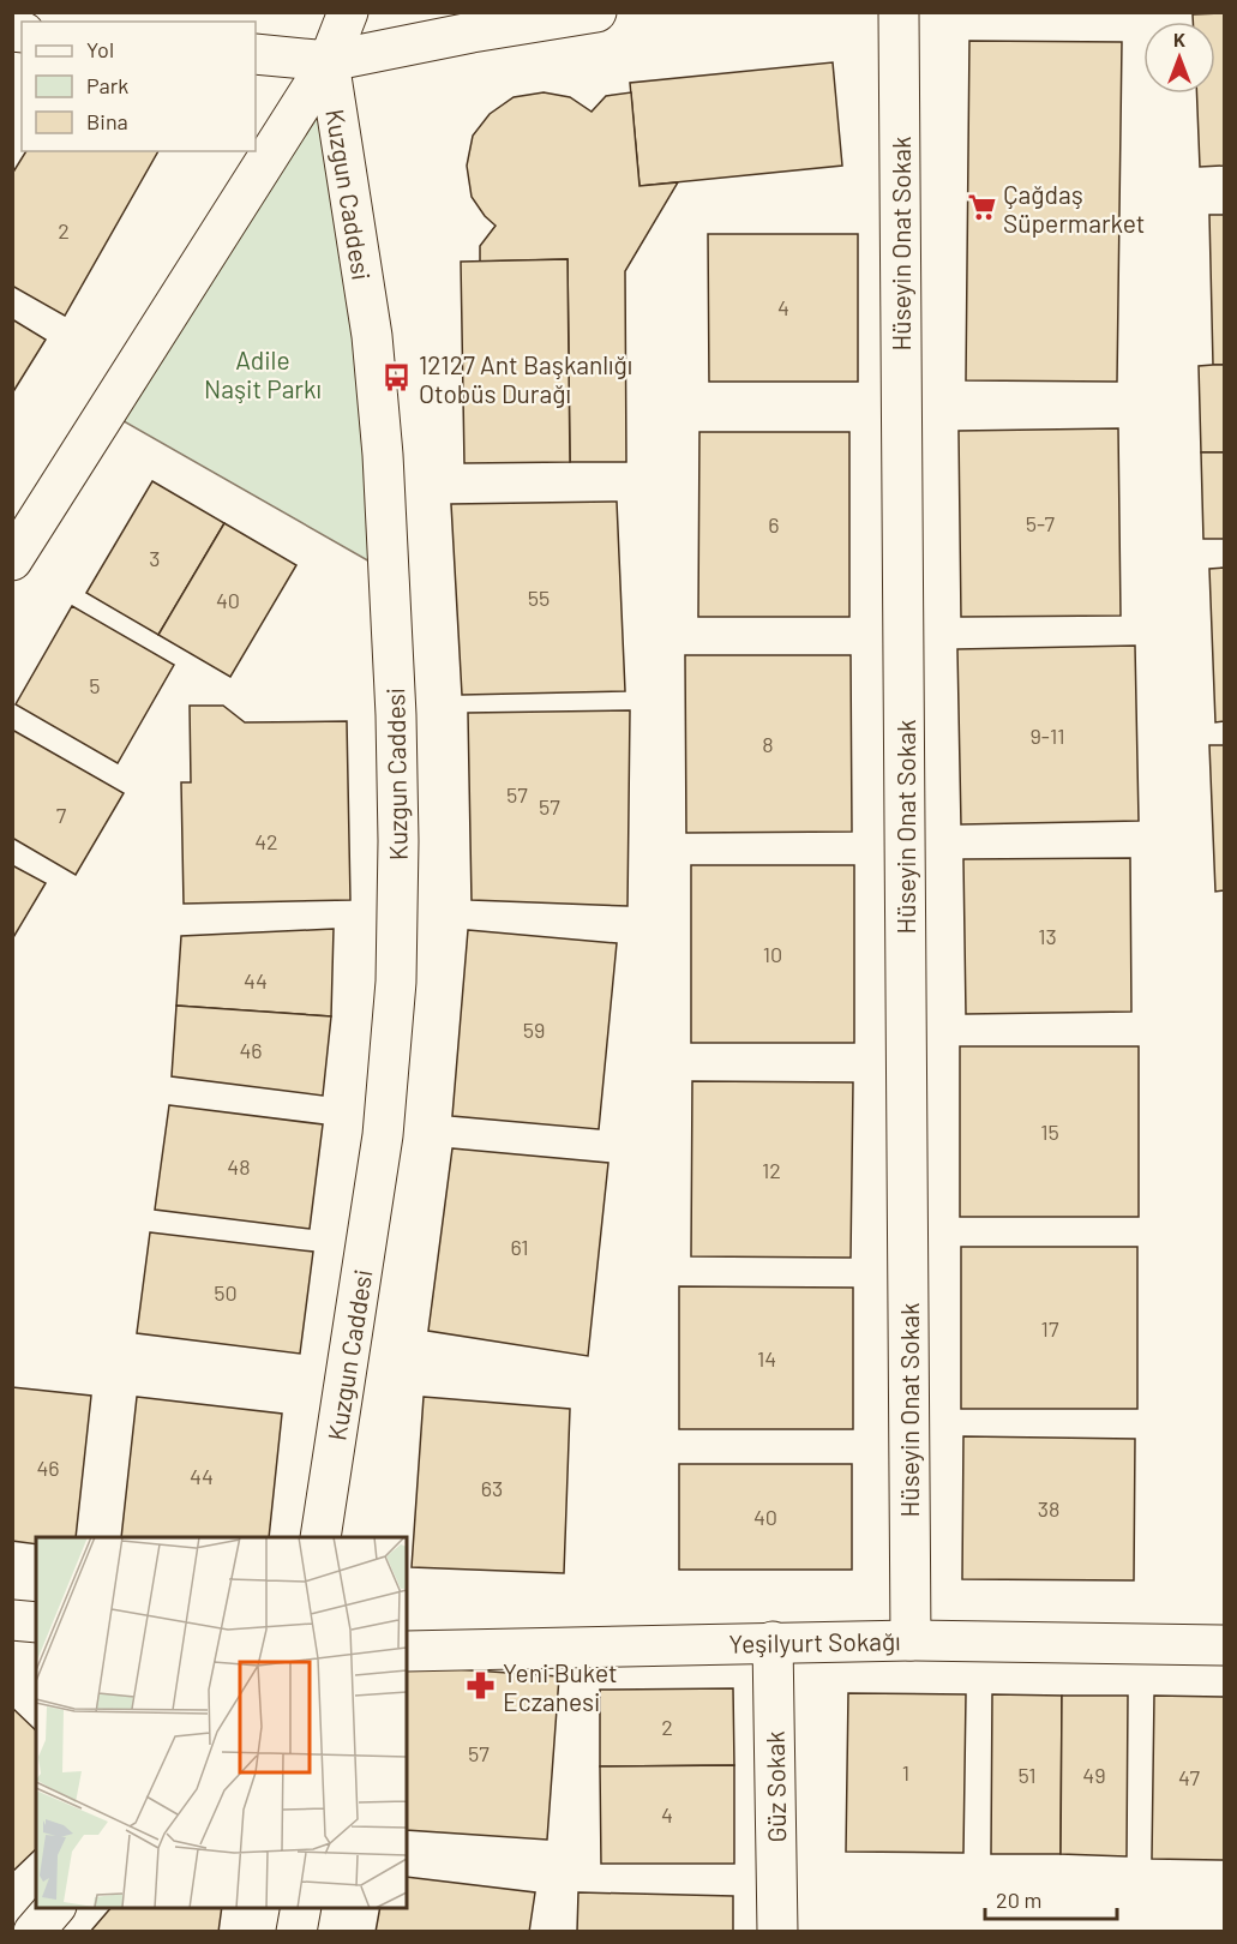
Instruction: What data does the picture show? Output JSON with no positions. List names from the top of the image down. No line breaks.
{"streets":{"street":["Kuzgun Caddesi","Hüseyin Onat Sokak","Yeşilyurt Sokağı","Güz Sokak"]},"crossings":[["Hüseyin Onat Sokak","Yeşilyurt Sokağı"],["Yeşilyurt Sokağı","Güz Sokak"]],"parks":["Adile Naşit Parkı"],"places":{"supermarket":["Çağdaş Süpermarket"],"bus stop":["12127 Ant Başkanlığı Otobüs Durağı"],"pharmacy":["Yeni Buket Eczanesi"]},"house_numbers":["2","4","5-7","6","3","55","40","5","9-11","8","57","57","7","42","13","10","44","59","46","15","48","12","61","50","17","14","46","44","63","38","40","2","57","1","51","49","47","4"],"legend":["Yol","Park","Bina"],"scale_bar":"20 m","north":"top"}
